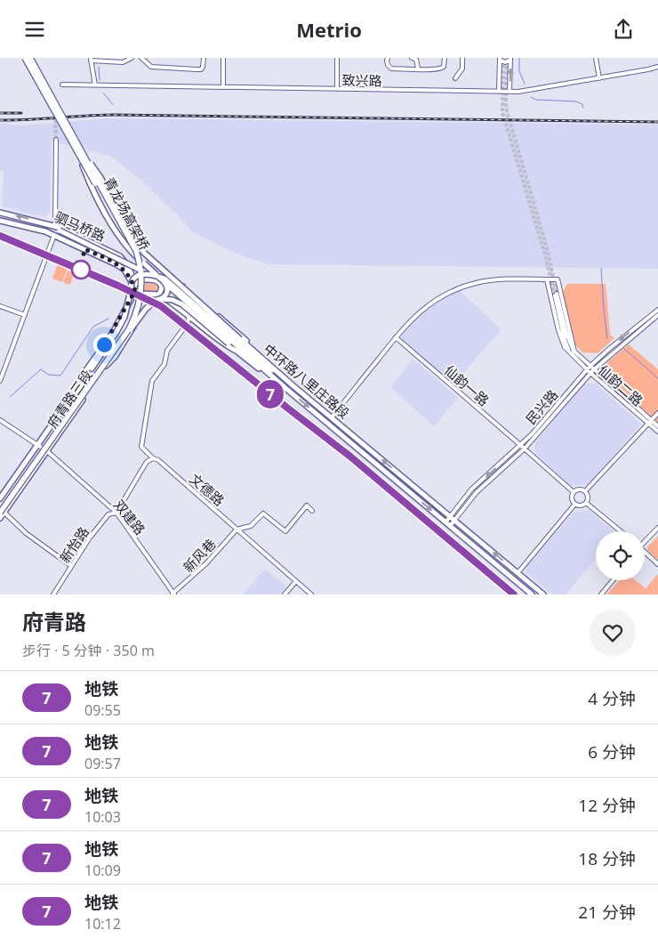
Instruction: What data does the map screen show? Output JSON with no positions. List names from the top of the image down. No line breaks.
{"streets":{"highway":["青龙场高架桥"],"main road":["驷马桥路","中环路八里庄路段","府青路三段"],"street":["致兴路","仙韵一路","仙韵二路","民兴路","文德路","双建路","新怡路","新风巷"]},"crossings":[["青龙场高架桥","中环路八里庄路段"],["青龙场高架桥","府青路三段"],["驷马桥路","府青路三段"],["中环路八里庄路段","民兴路"],["仙韵一路","民兴路"],["仙韵二路","民兴路"],["府青路三段","双建路"],["文德路","新风巷"],["双建路","新怡路"],["双建路","新风巷"]],"lines":["metro line 7"],"page":{"header":"Metrio","on_map":"7","heading":["府青路","步行 · 5 分钟 · 350 m"],"list":[{"mark":"7","name":"地铁","note":"09:55","value":"4 分钟"},{"mark":"7","name":"地铁","note":"09:57","value":"6 分钟"},{"mark":"7","name":"地铁","note":"10:03","value":"12 分钟"},{"mark":"7","name":"地铁","note":"10:09","value":"18 分钟"},{"mark":"7","name":"地铁","note":"10:12","value":"21 分钟"}]}}
